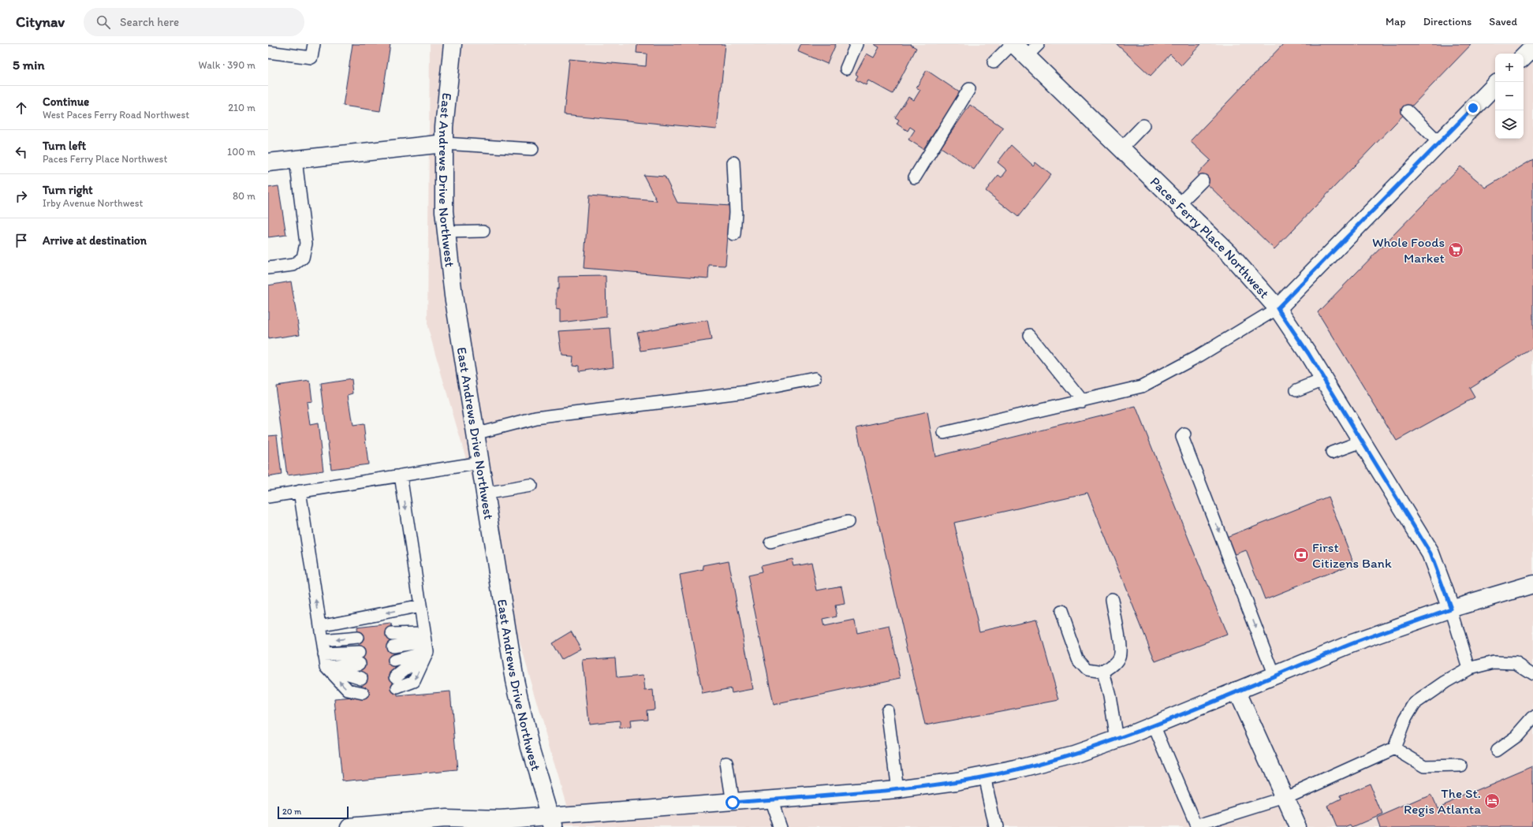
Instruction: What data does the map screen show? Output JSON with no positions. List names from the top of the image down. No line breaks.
{"streets":{"street":["East Andrews Drive Northwest","Paces Ferry Place Northwest"]},"places":{"supermarket":["Whole Foods Market"],"bank":["First Citizens Bank"],"hotel":["The St. Regis Atlanta"]},"scale_bar":"20 m","page":{"header":"Citynav","search":"Search here","nav":["Map","Directions","Saved"],"heading":["5 min","Walk · 390 m"],"map_buttons":["+","−"],"list":[["Continue","West Paces Ferry Road Northwest","210 m"],["Turn left","Paces Ferry Place Northwest","100 m"],["Turn right","Irby Avenue Northwest","80 m"],"Arrive at destination"],"scale":"20 m"}}
